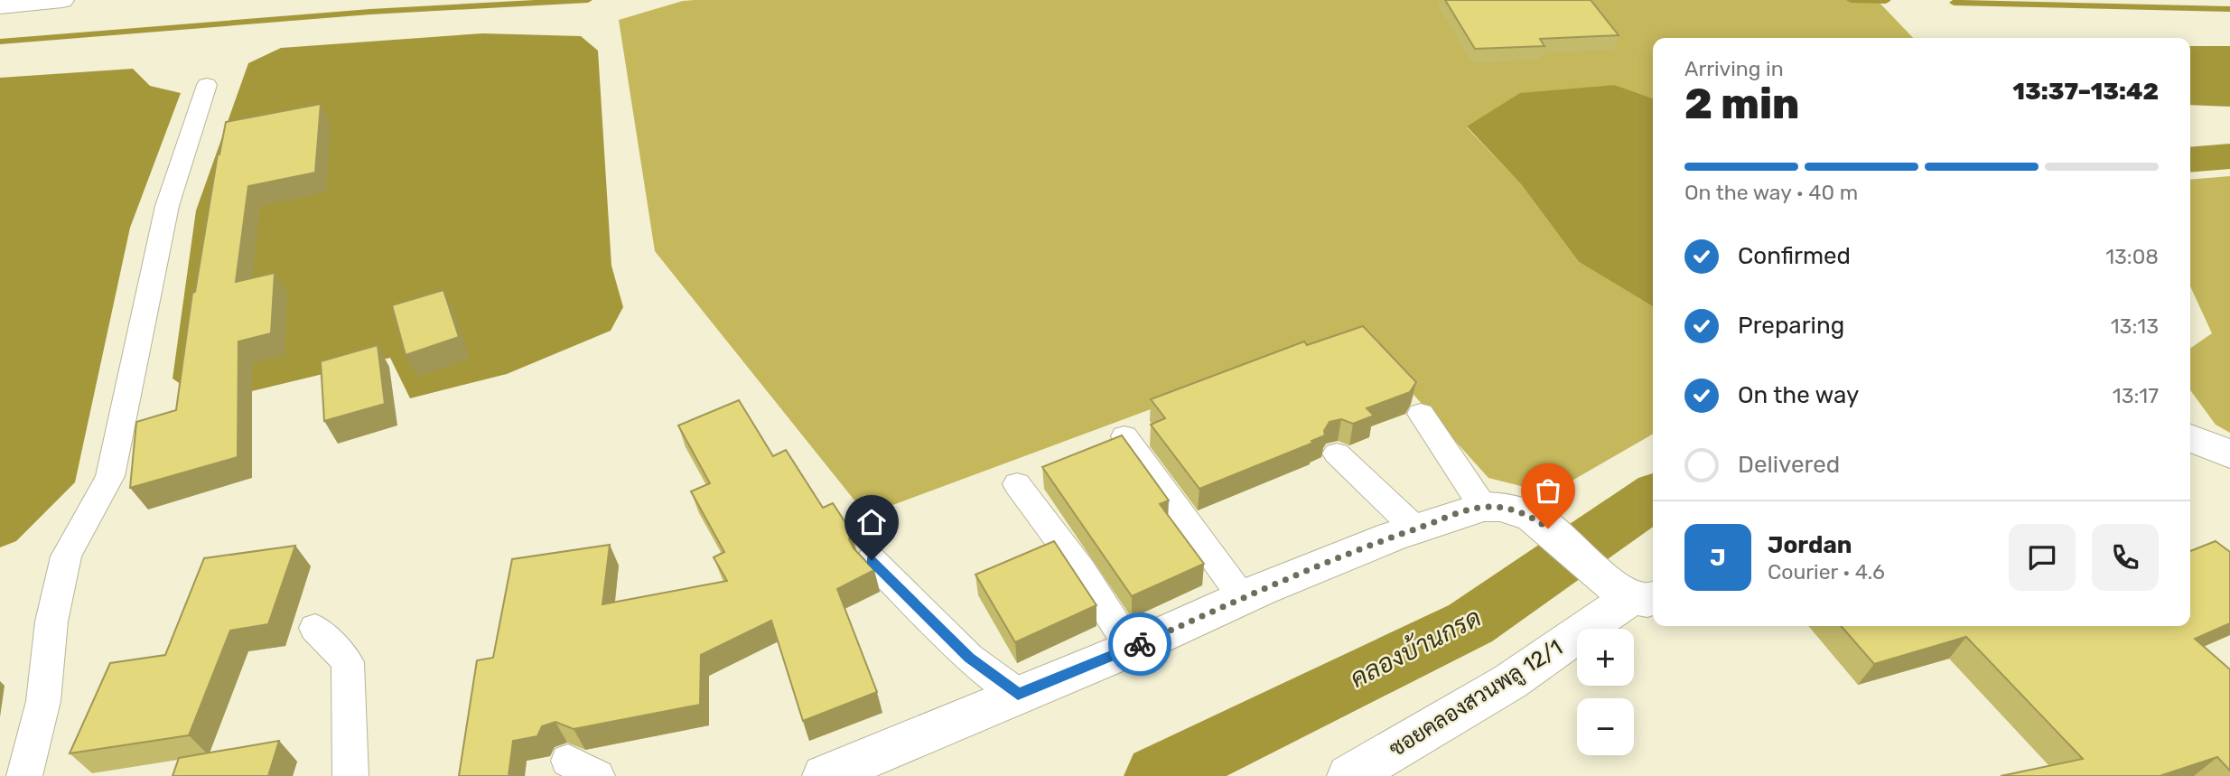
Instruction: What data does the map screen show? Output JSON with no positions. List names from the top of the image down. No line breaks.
{"streets":{"street":["ซอยคลองสวนพลู 12/1"]},"water":["คลองบ้านกรด"],"page":{"heading":["2 min","Arriving in","13:37–13:42"],"panel":["Jordan","Courier · 4.6"],"bar":"On the way · 40 m","list":[["Confirmed","13:08"],["Preparing","13:13"],["On the way","13:17"],"Delivered"],"round":"J","map_buttons":["+","−"]}}
